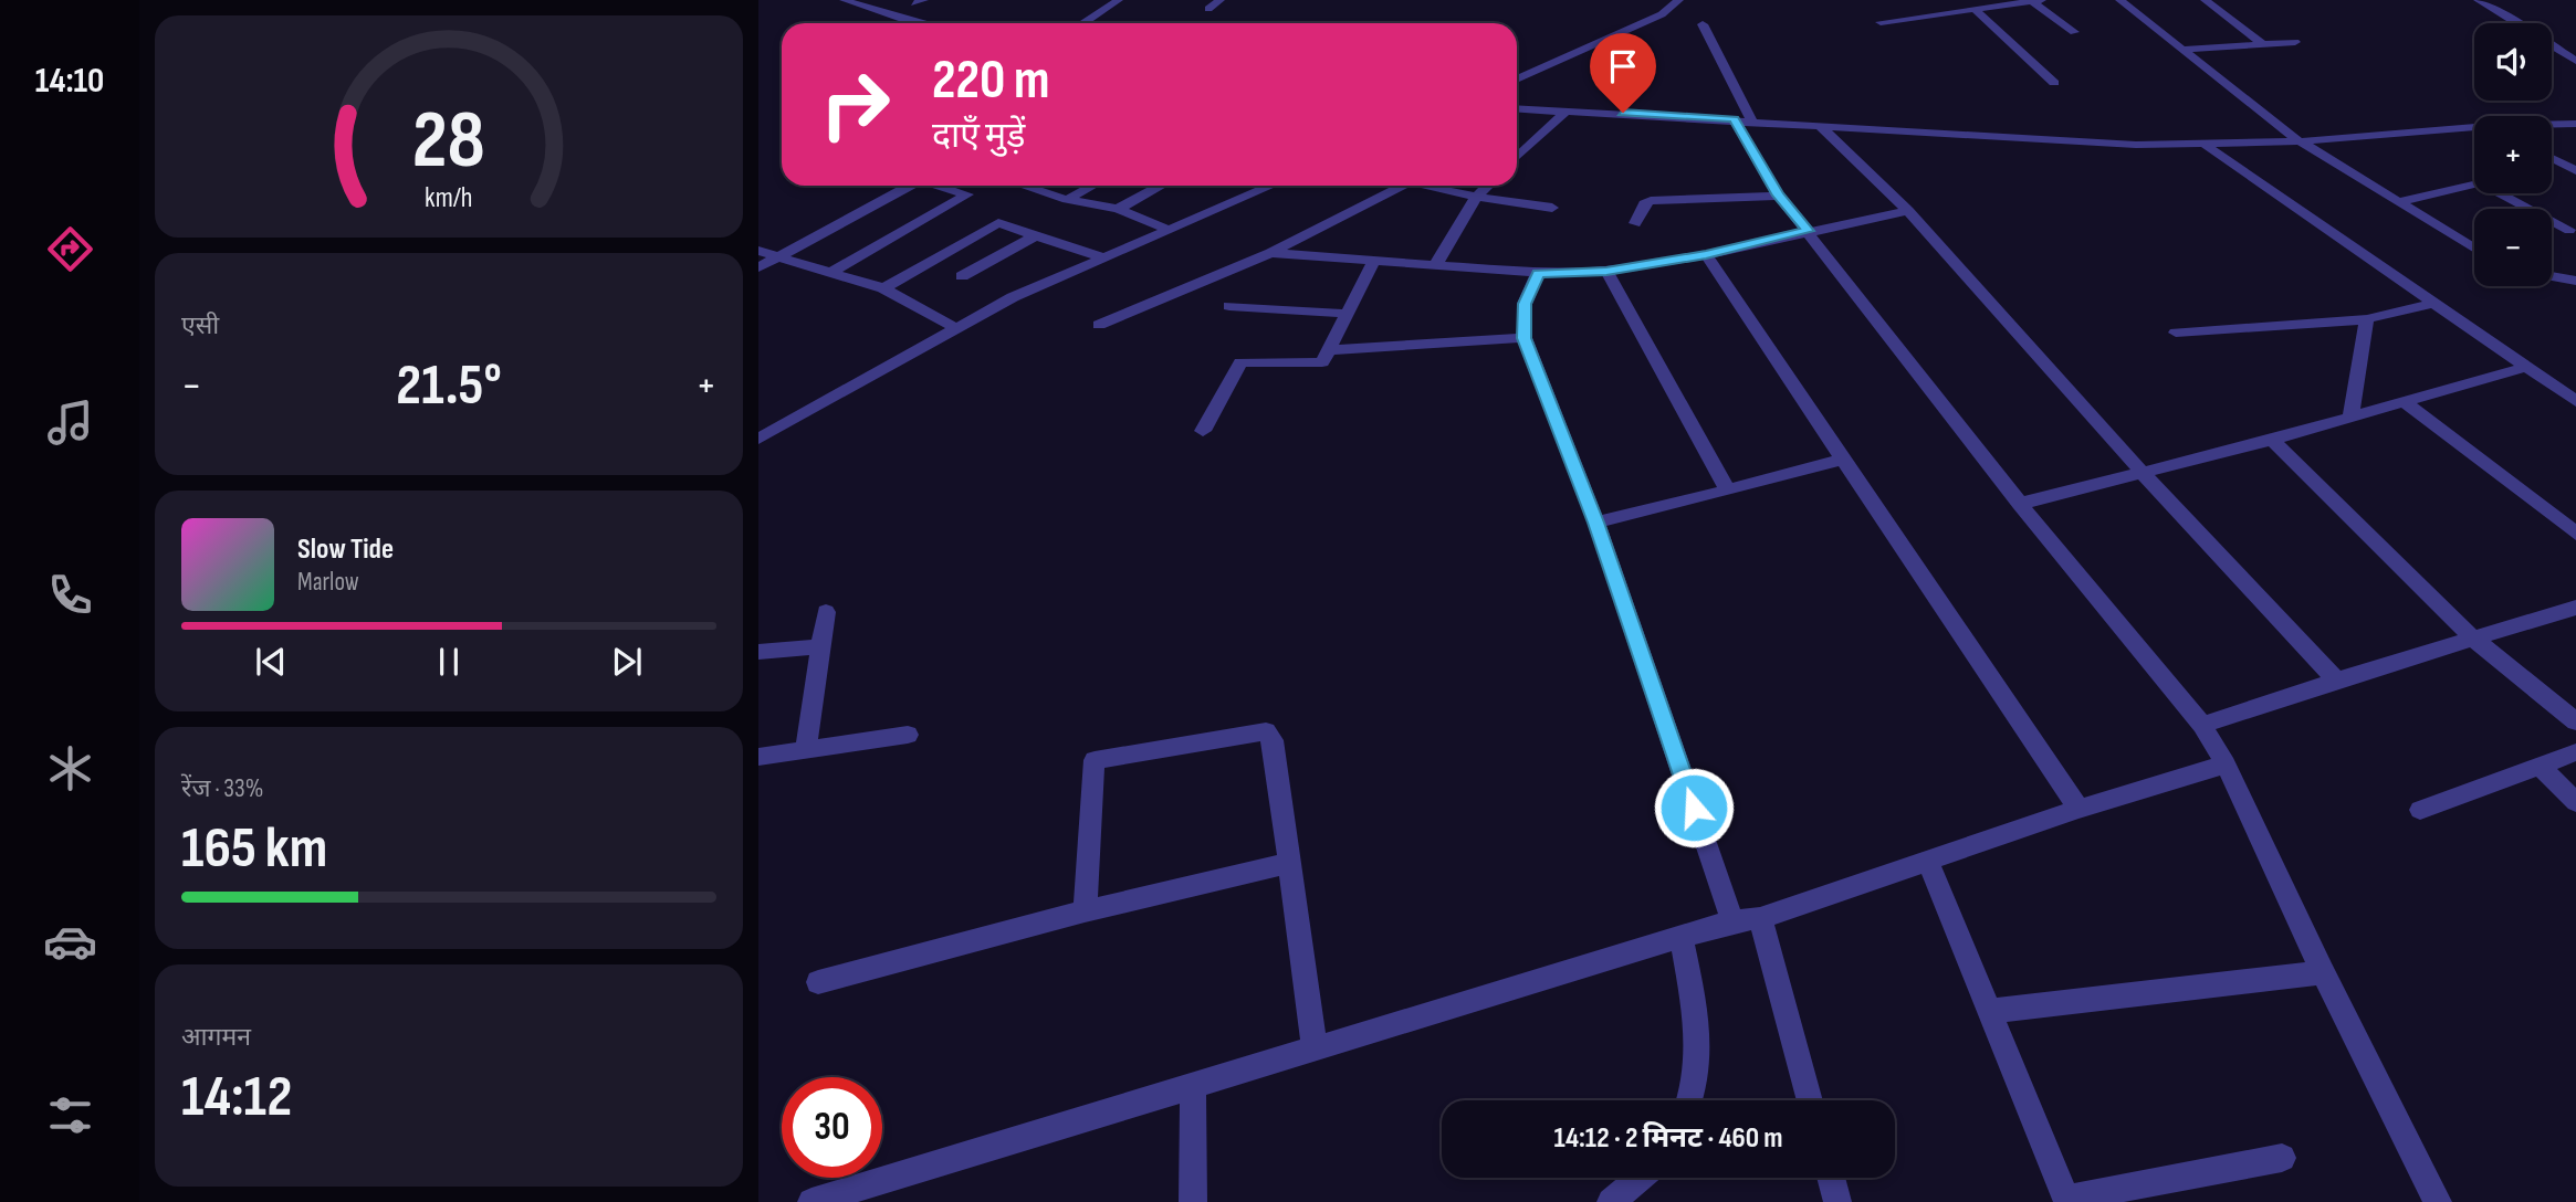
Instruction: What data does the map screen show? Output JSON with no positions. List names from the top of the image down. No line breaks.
{"page":{"tabs":"14:10","map_buttons":["+","−"],"turn":["220 m","दाएँ मुड़ें"],"tile":["एसी",["रेंज · 33%","165 km"],["आगमन","14:12"]],"heat":["−","21.5°","+"],"song":["Slow Tide","Marlow"],"limit":"30","trip":"14:12 · 2 मिनट · 460 m","gauge":["28","km/h"]}}
